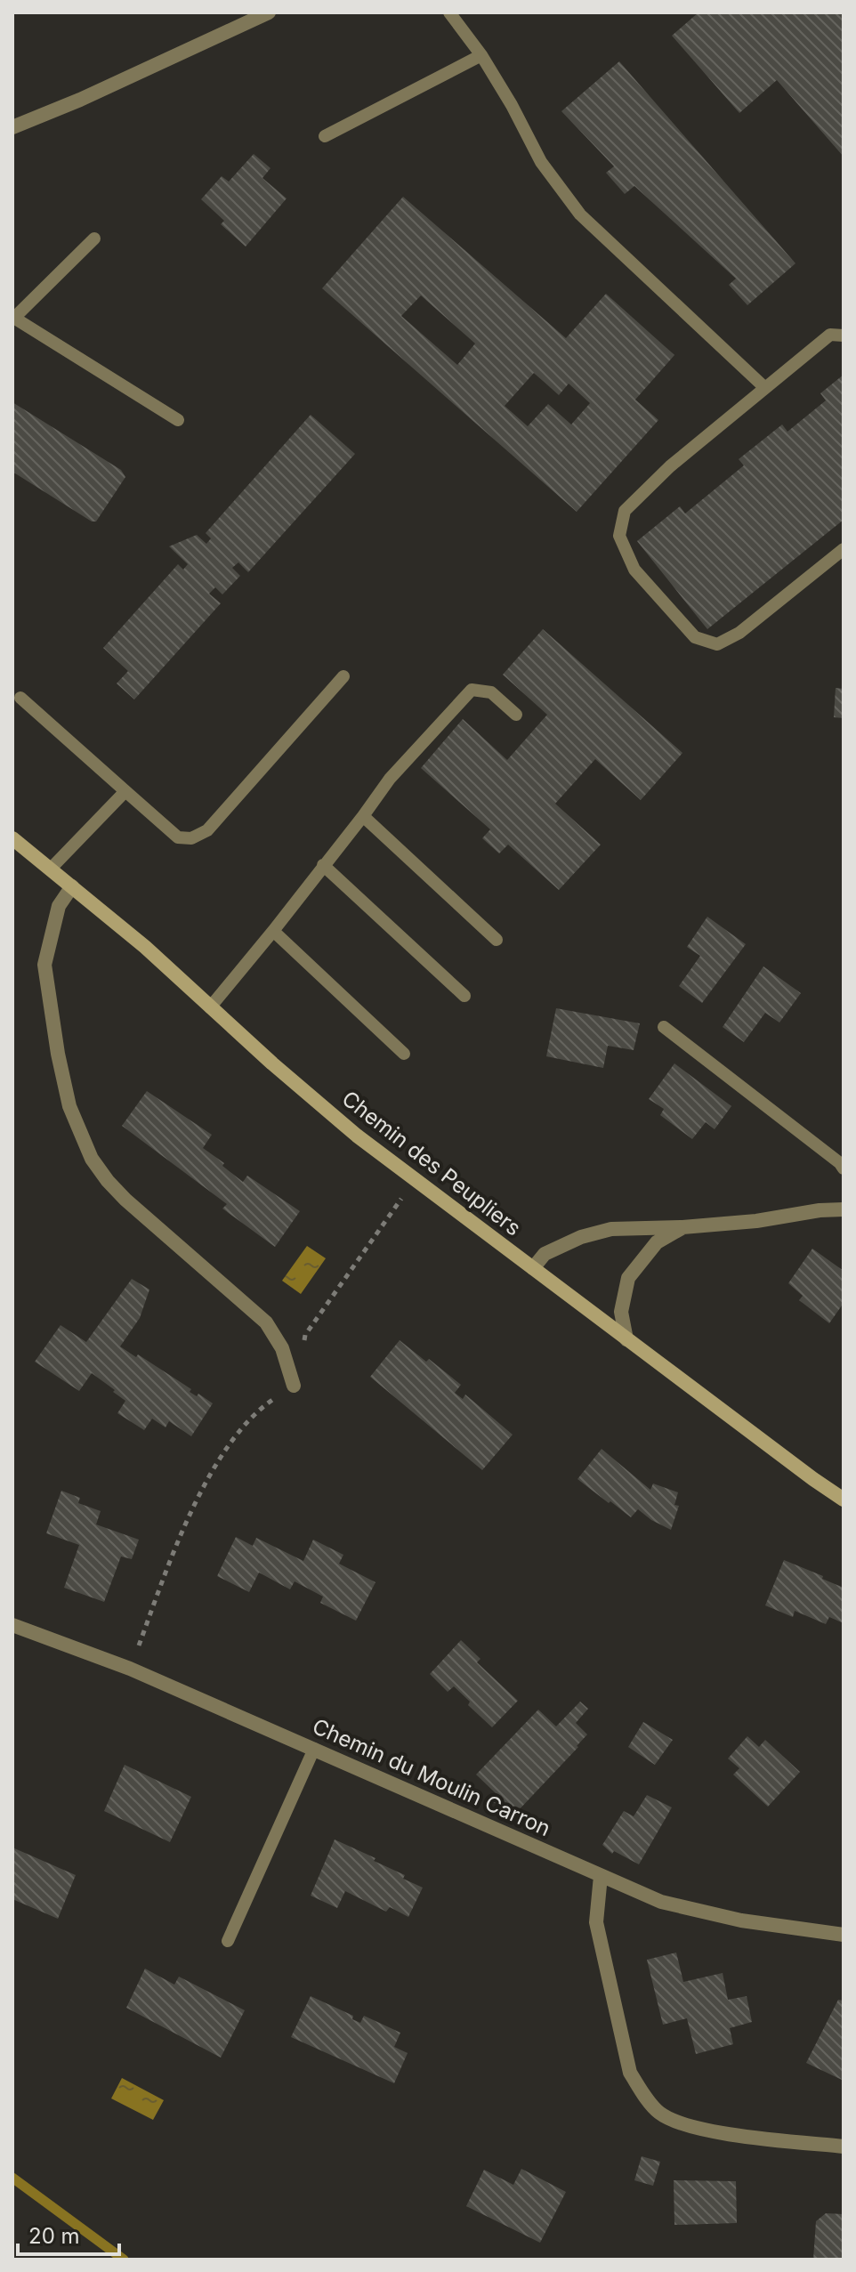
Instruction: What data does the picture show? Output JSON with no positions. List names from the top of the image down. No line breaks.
{"streets":{"street":["Chemin des Peupliers","Chemin du Moulin Carron"]},"scale_bar":"20 m"}
